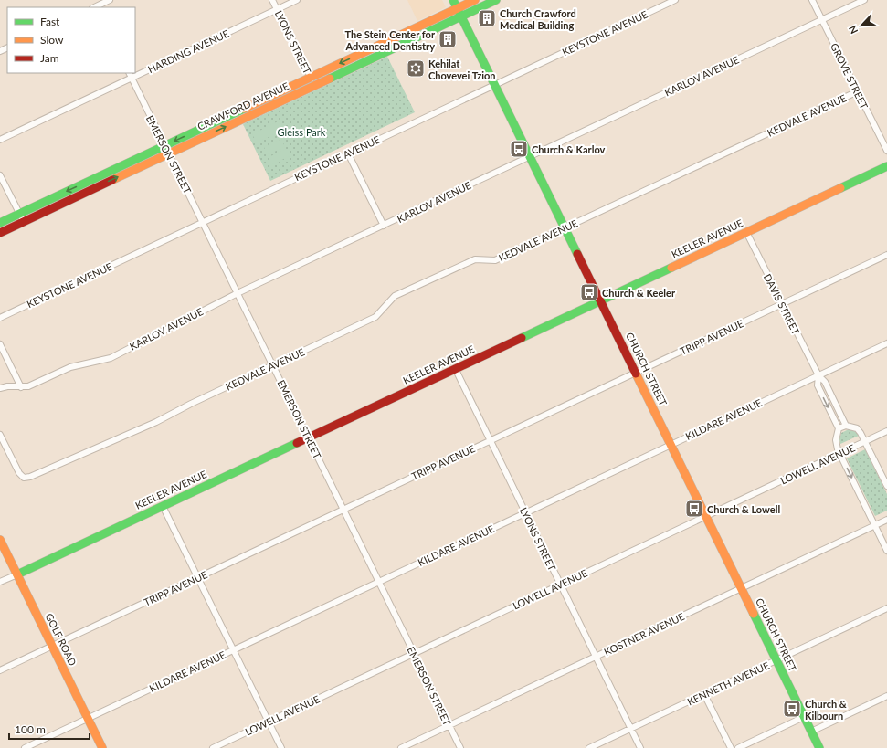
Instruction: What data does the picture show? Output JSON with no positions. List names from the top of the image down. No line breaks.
{"streets":{"street":["KEYSTONE AVENUE","LYONS STREET","HARDING AVENUE","KARLOV AVENUE","GROVE STREET","CRAWFORD AVENUE","KEDVALE AVENUE","EMERSON STREET","KEELER AVENUE","DAVIS STREET","TRIPP AVENUE","CHURCH STREET","KILDARE AVENUE","LOWELL AVENUE","KOSTNER AVENUE","GOLF ROAD","KENNETH AVENUE"]},"crossings":[["KEYSTONE AVENUE","EMERSON STREET"],["KEYSTONE AVENUE","CHURCH STREET"],["LYONS STREET","HARDING AVENUE"],["LYONS STREET","CRAWFORD AVENUE"],["LYONS STREET","KEELER AVENUE"],["LYONS STREET","TRIPP AVENUE"],["LYONS STREET","KILDARE AVENUE"],["LYONS STREET","LOWELL AVENUE"],["LYONS STREET","KOSTNER AVENUE"],["LYONS STREET","KENNETH AVENUE"],["HARDING AVENUE","EMERSON STREET"],["KARLOV AVENUE","GROVE STREET"],["KARLOV AVENUE","EMERSON STREET"],["KARLOV AVENUE","CHURCH STREET"],["GROVE STREET","KEDVALE AVENUE"],["CRAWFORD AVENUE","EMERSON STREET"],["CRAWFORD AVENUE","CHURCH STREET"],["KEDVALE AVENUE","EMERSON STREET"],["KEDVALE AVENUE","CHURCH STREET"],["EMERSON STREET","KEELER AVENUE"],["EMERSON STREET","TRIPP AVENUE"],["EMERSON STREET","KILDARE AVENUE"],["EMERSON STREET","LOWELL AVENUE"],["EMERSON STREET","KOSTNER AVENUE"],["KEELER AVENUE","DAVIS STREET"],["KEELER AVENUE","CHURCH STREET"],["KEELER AVENUE","GOLF ROAD"],["DAVIS STREET","TRIPP AVENUE"],["DAVIS STREET","KILDARE AVENUE"],["DAVIS STREET","LOWELL AVENUE"],["DAVIS STREET","KOSTNER AVENUE"],["TRIPP AVENUE","CHURCH STREET"],["TRIPP AVENUE","GOLF ROAD"],["CHURCH STREET","KILDARE AVENUE"],["CHURCH STREET","LOWELL AVENUE"],["CHURCH STREET","KOSTNER AVENUE"],["CHURCH STREET","KENNETH AVENUE"],["KILDARE AVENUE","GOLF ROAD"]],"parks":["Gleiss Park"],"places":{"building":["Church Crawford Medical Building","The Stein Center for Advanced Dentistry"],"synagogue":["Kehilat Chovevei Tzion"],"bus stop":["Church & Karlov","Church & Keeler","Church & Lowell","Church & Kilbourn"]},"legend":["Fast","Slow","Jam"],"scale_bar":"100 m","north":"bottom left"}
